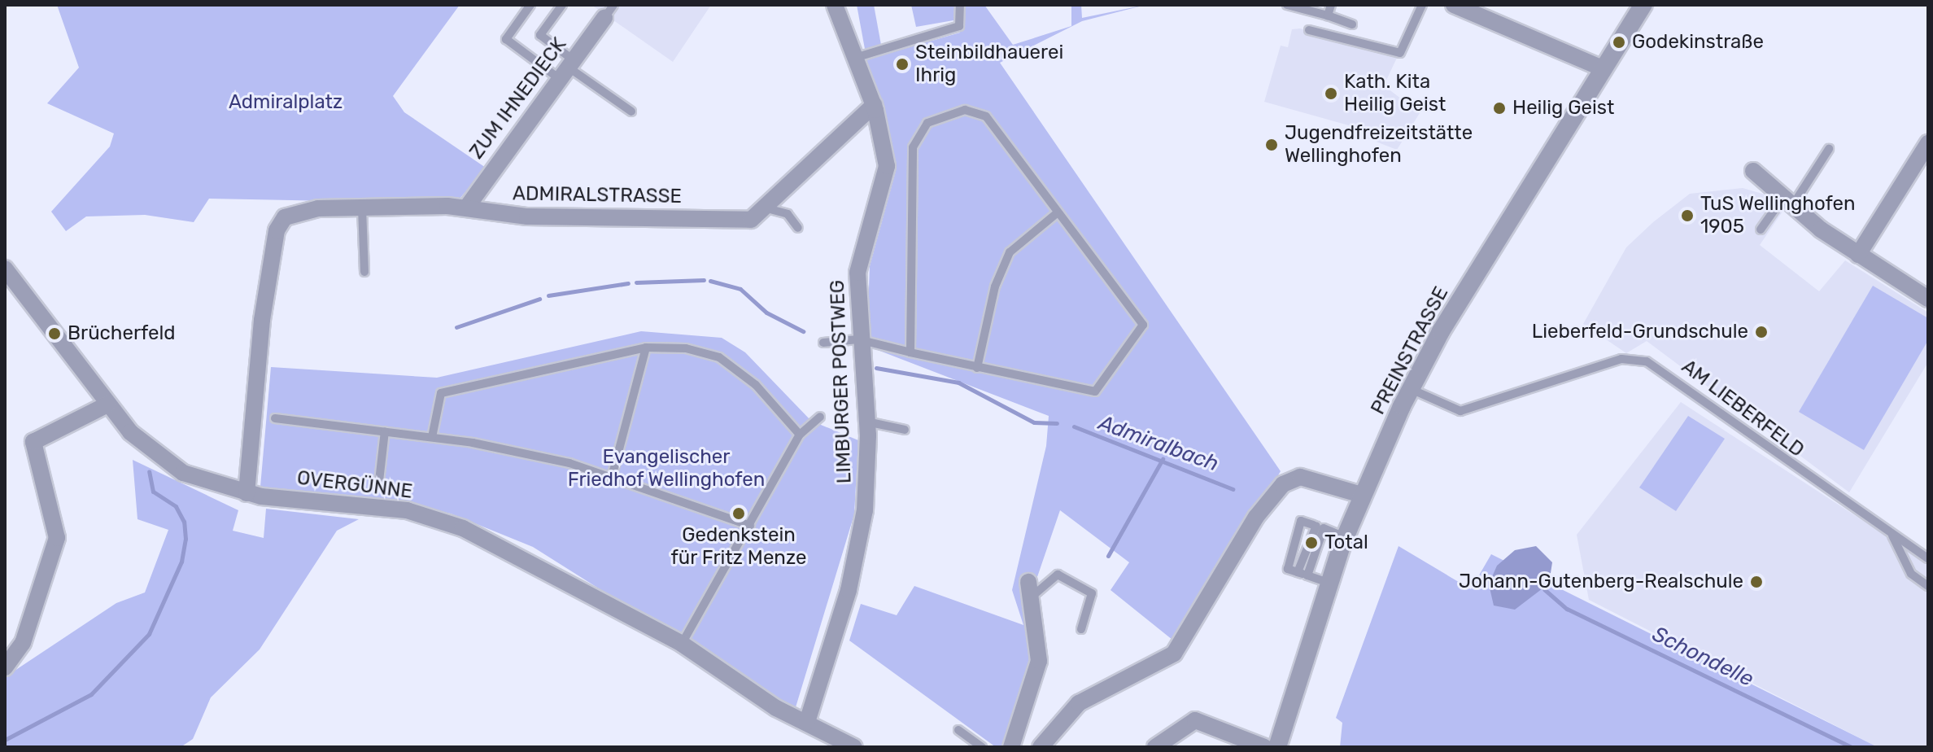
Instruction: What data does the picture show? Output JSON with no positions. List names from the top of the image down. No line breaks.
{"streets":{"street":["ZUM IHNEDIECK","ADMIRALSTRASSE","PREINSTRASSE","LIMBURGER POSTWEG","OVERGÜNNE"],"lane":["AM LIEBERFELD"]},"crossings":[["ZUM IHNEDIECK","ADMIRALSTRASSE"],["ADMIRALSTRASSE","LIMBURGER POSTWEG"],["ADMIRALSTRASSE","OVERGÜNNE"],["PREINSTRASSE","AM LIEBERFELD"],["LIMBURGER POSTWEG","OVERGÜNNE"]],"water":["Admiralbach","Schondelle"],"parks":["Admiralplatz","Evangelischer Friedhof Wellinghofen"],"places":["Godekinstraße","Steinbildhauerei Ihrig","Kath. Kita Heilig Geist","Heilig Geist","Jugendfreizeitstätte Wellinghofen","TuS Wellinghofen 1905","Lieberfeld-Grundschule","Brücherfeld","Gedenkstein für Fritz Menze","Total","Johann-Gutenberg-Realschule"]}
